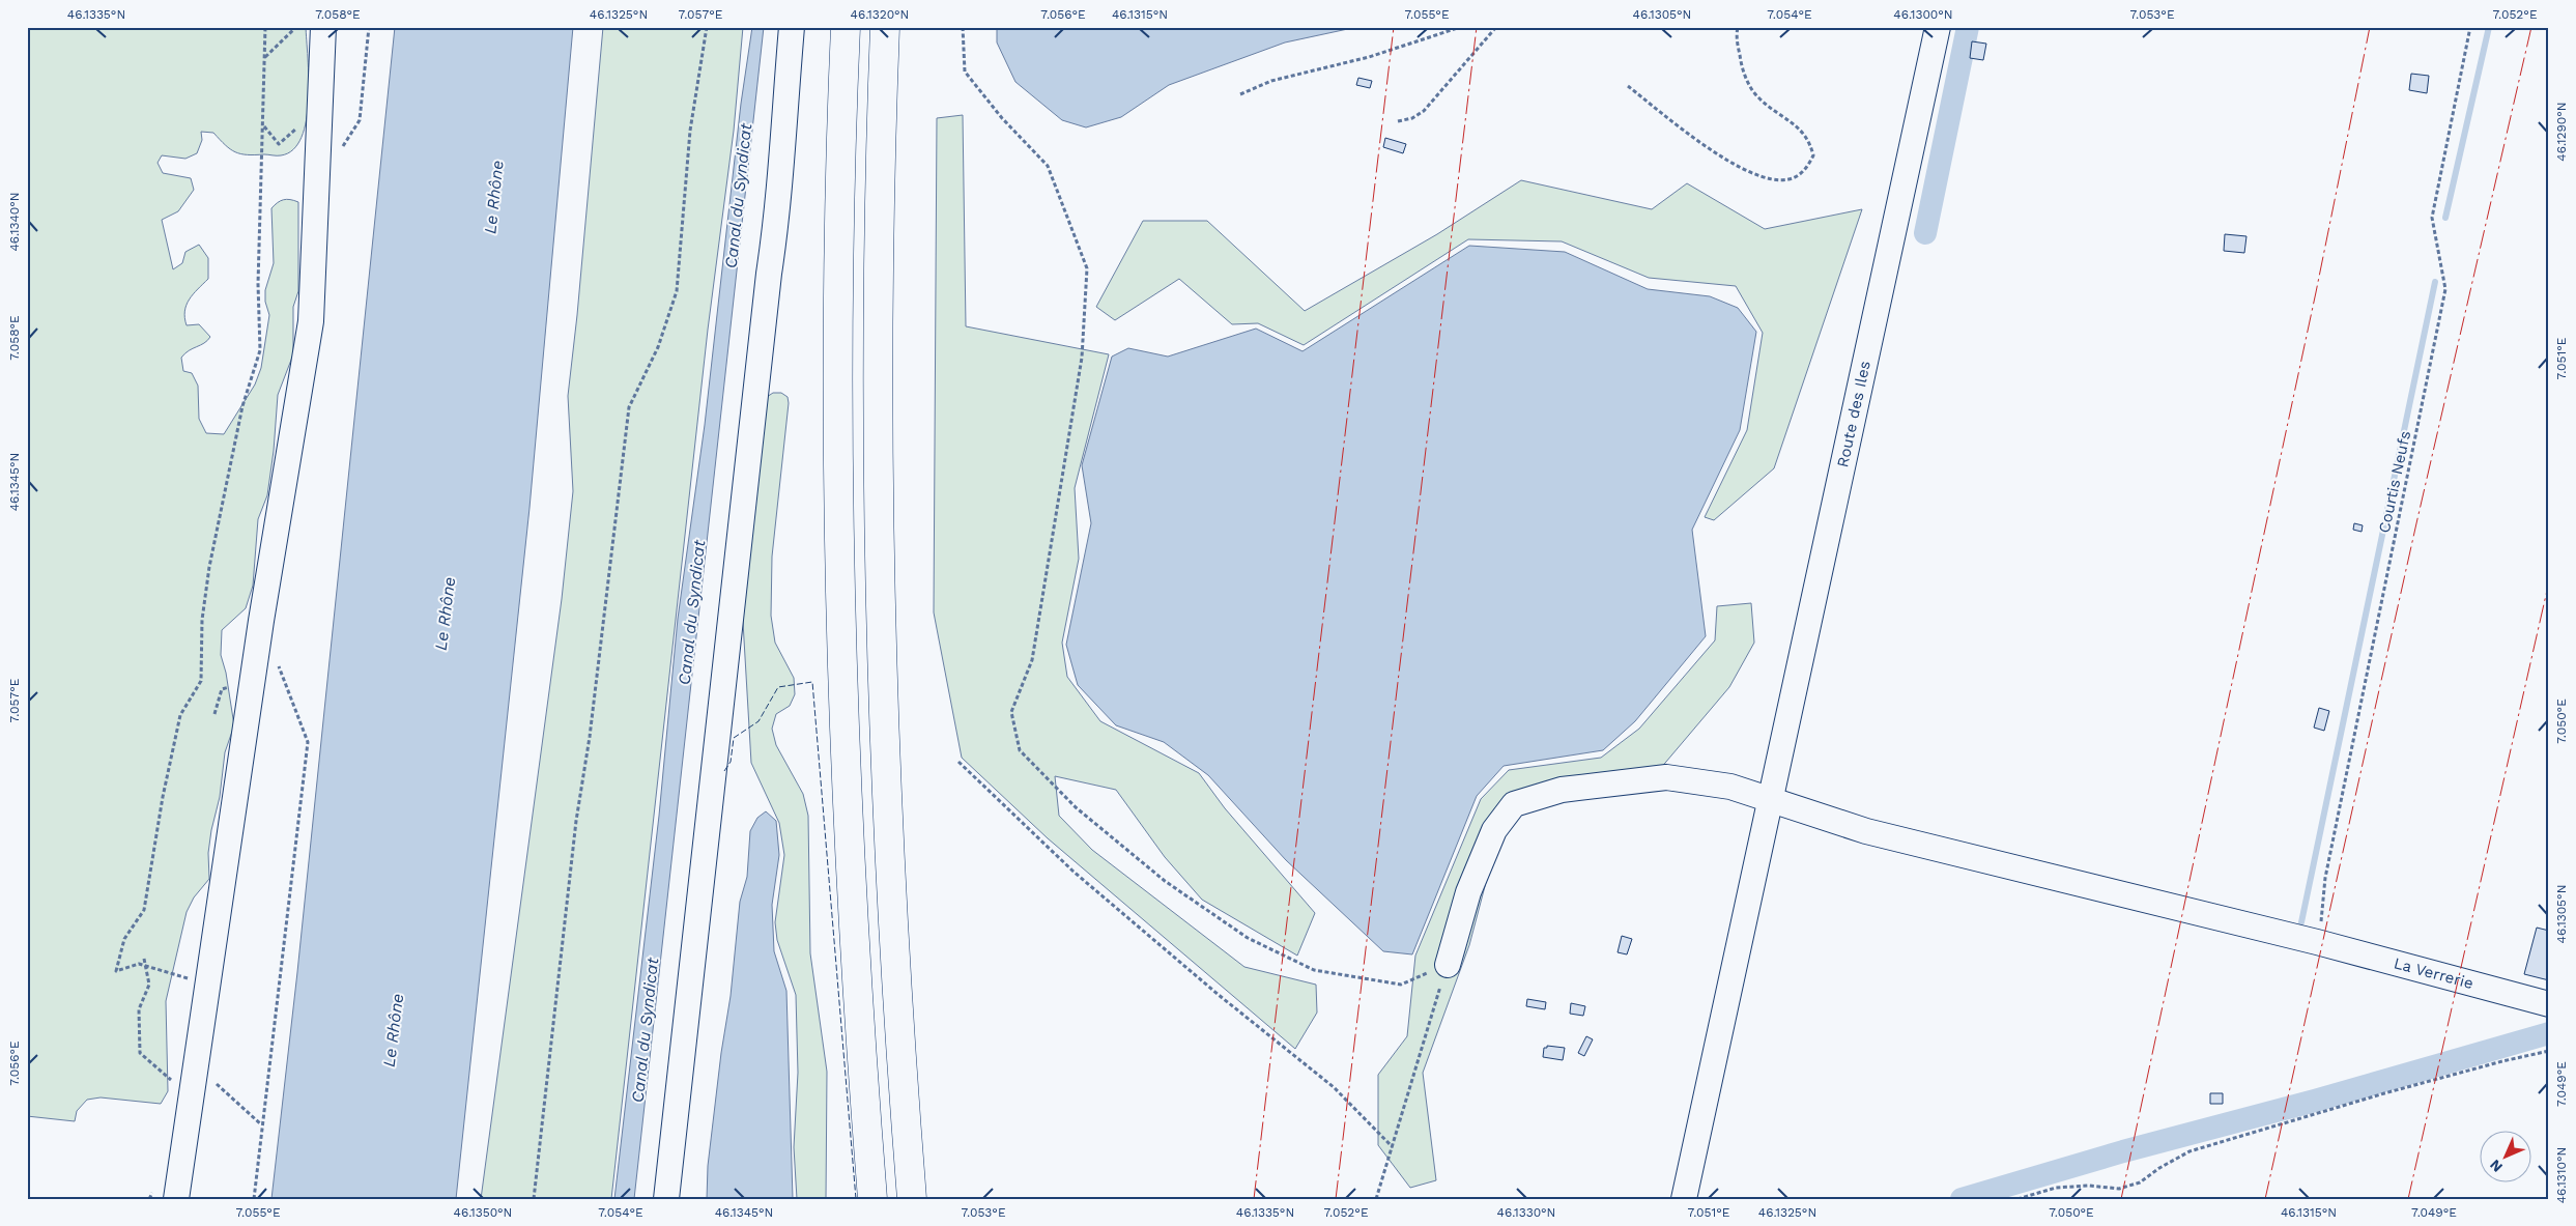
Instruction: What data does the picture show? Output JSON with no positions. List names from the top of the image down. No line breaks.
{"streets":{"street":["Route des Iles","La Verrerie"],"path":["Courtis Neufs"]},"crossings":[["Route des Iles","La Verrerie"],["Courtis Neufs","La Verrerie"]],"water":["Canal du Syndicat","Le Rhône"],"north":"bottom left","coordinates":["46.1335°N","7.058°E","46.1325°N","7.057°E","46.1320°N","7.056°E","46.1315°N","7.055°E","46.1305°N","7.054°E","46.1300°N","7.053°E","7.052°E","46.1290°N","46.1340°N","7.051°E","46.1345°N","7.050°E","7.049°E","46.1310°N","46.1350°N","46.1330°N"]}
